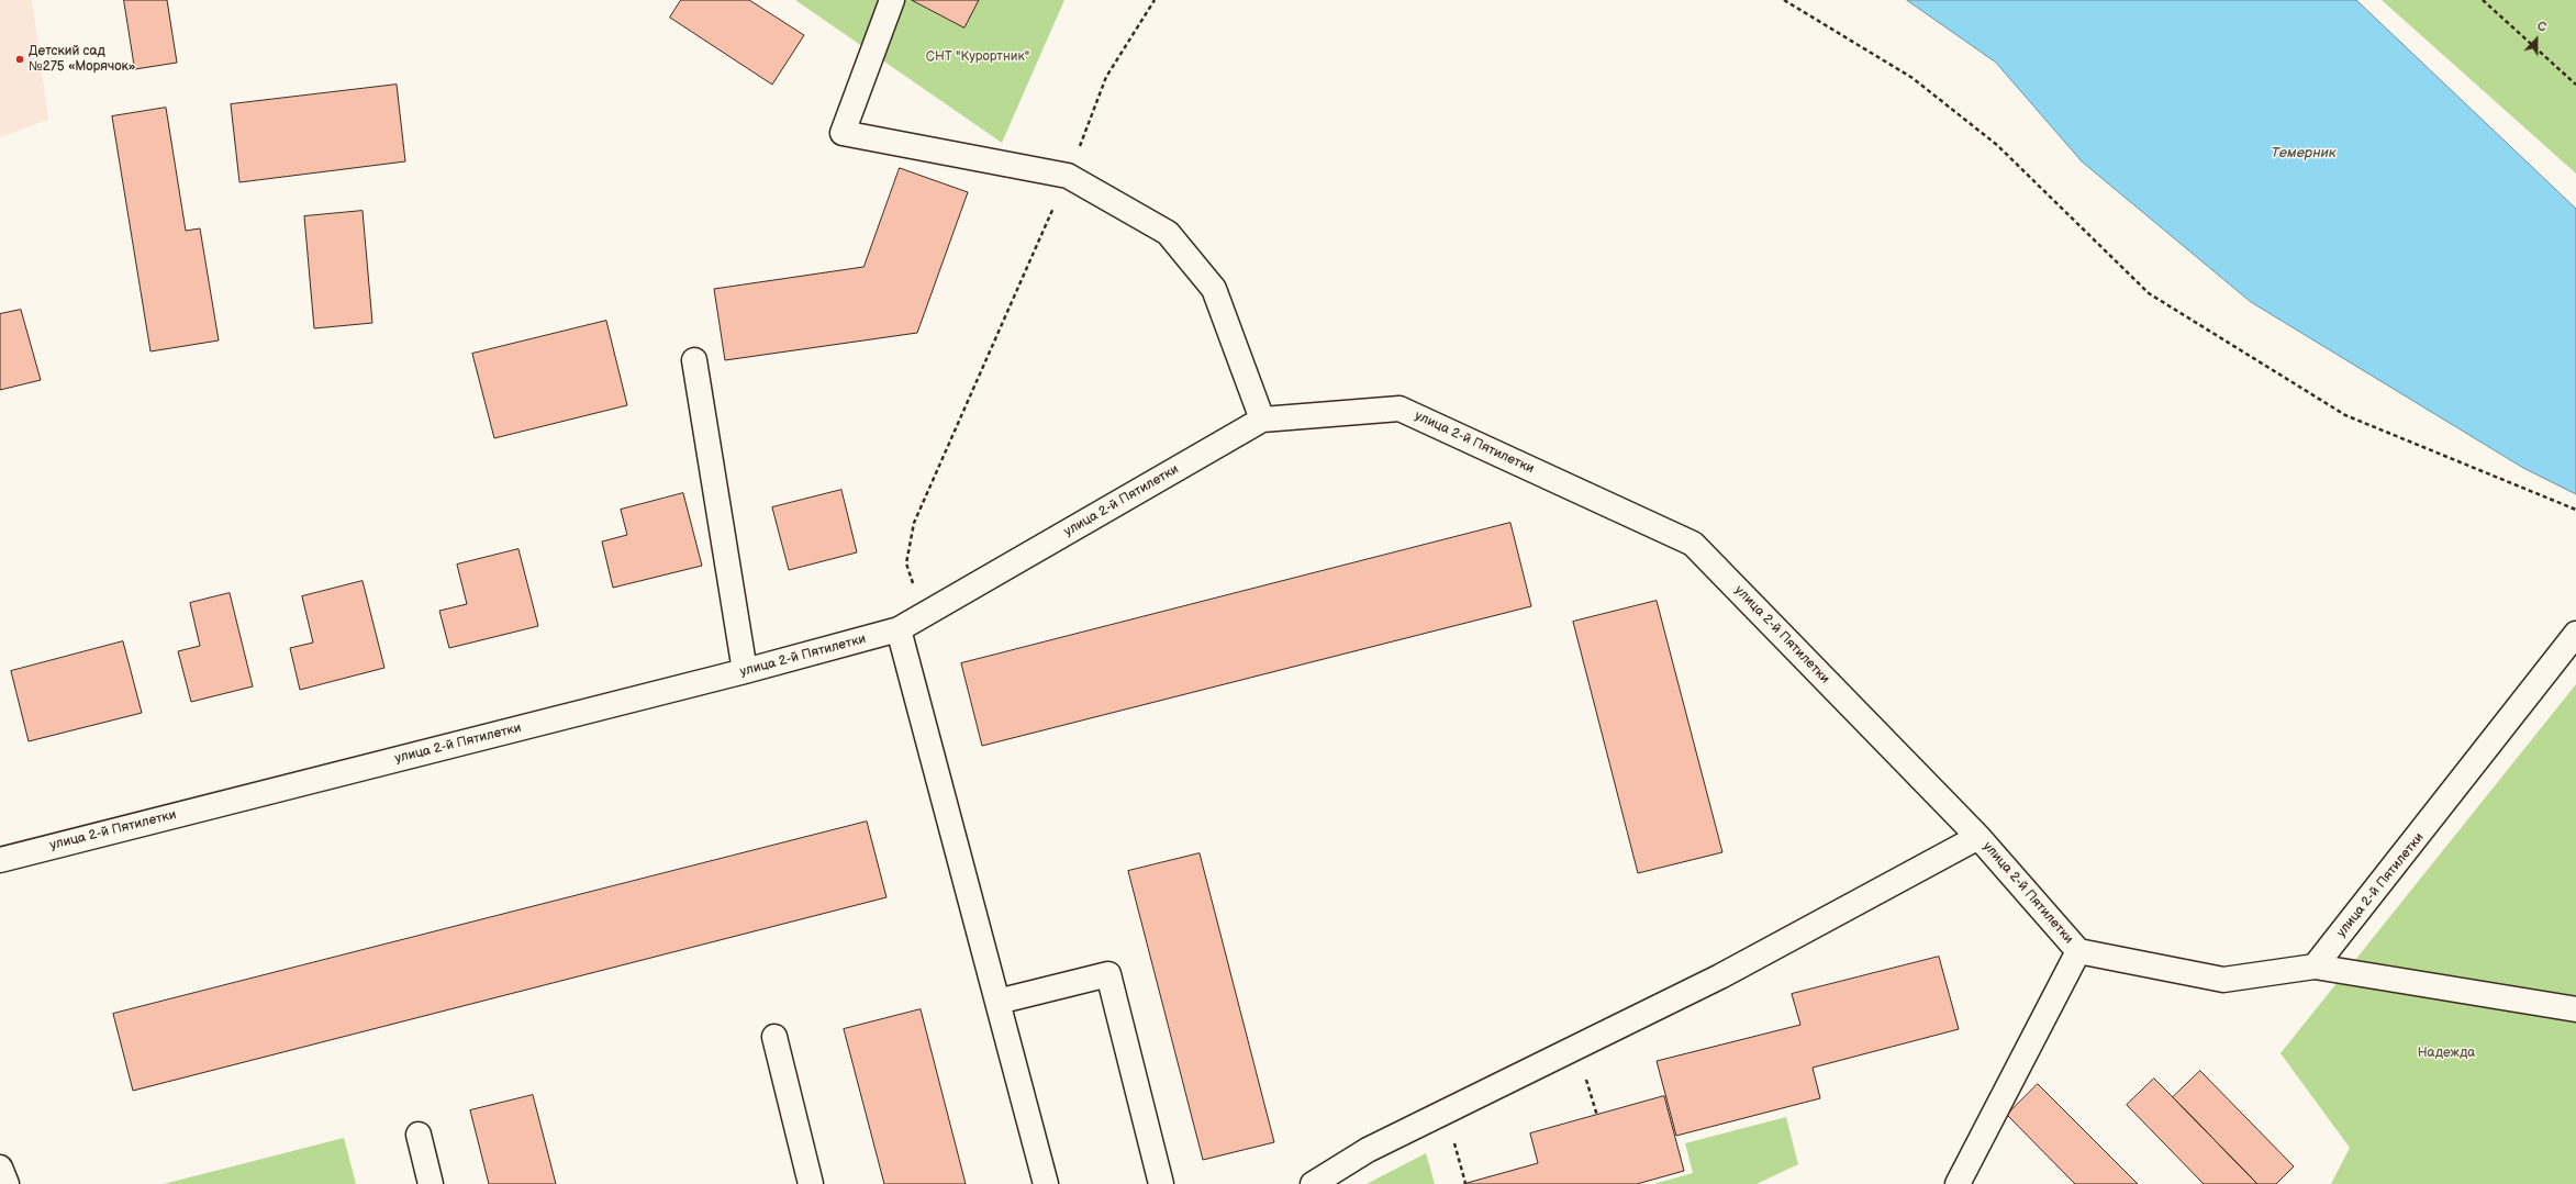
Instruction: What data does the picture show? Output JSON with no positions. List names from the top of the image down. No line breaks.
{"streets":{"street":["улица 2-й Пятилетки"]},"water":["Темерник"],"parks":["СНТ \"Курортник\"","Надежда"],"places":["Детский сад №275 «Морячок»"],"north":"top"}
